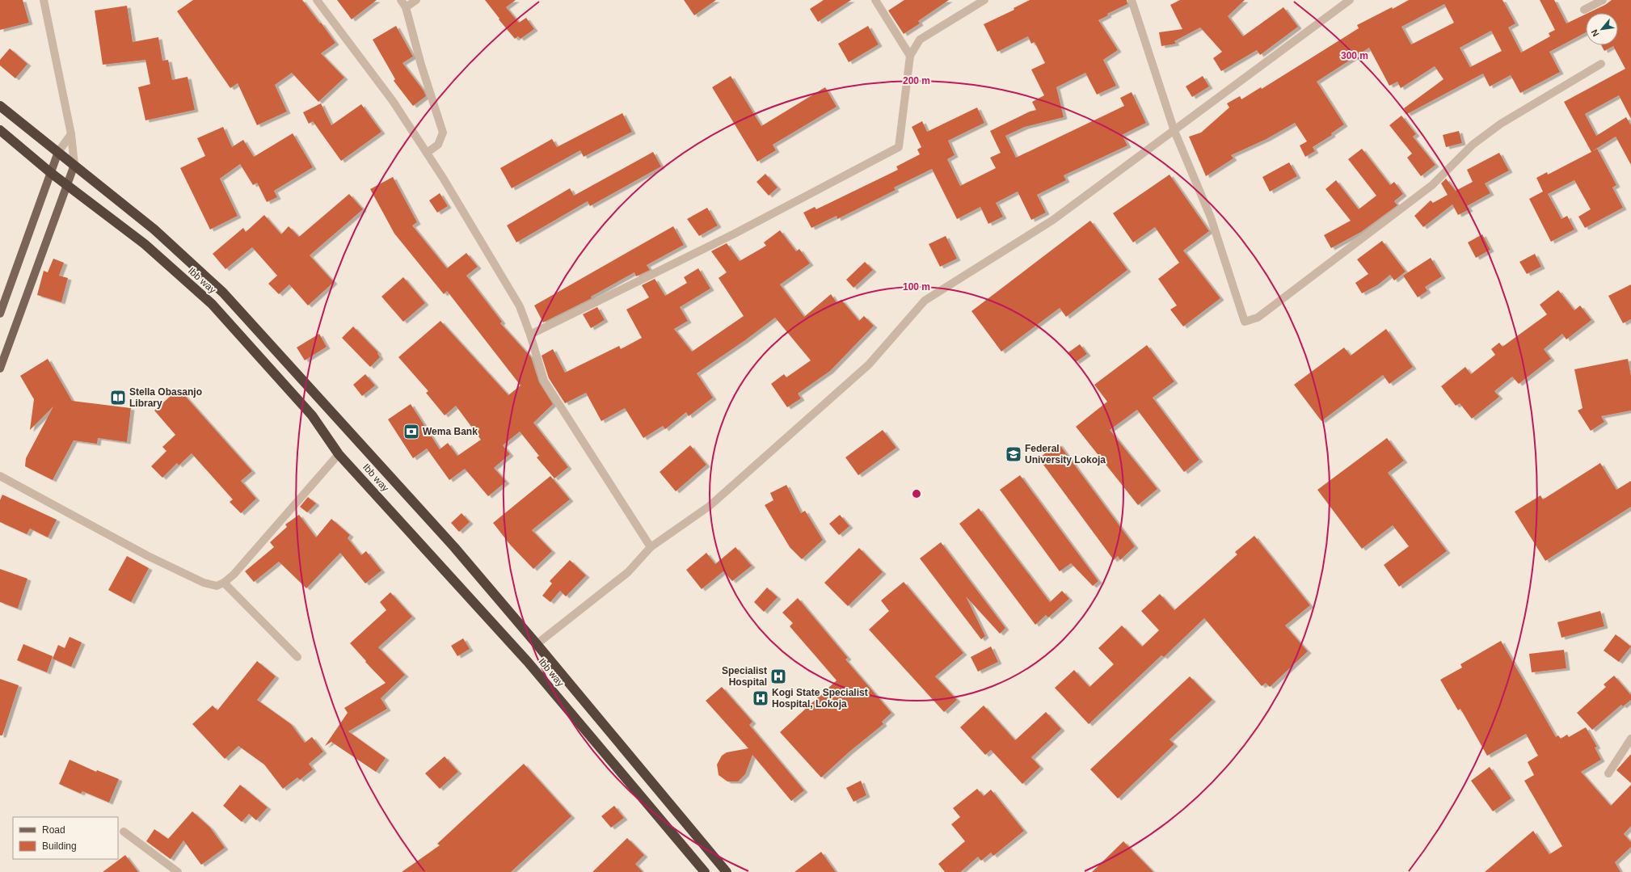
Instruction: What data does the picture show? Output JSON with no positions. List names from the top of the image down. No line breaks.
{"streets":{"highway":["Ibb way"]},"places":{"library":["Stella Obasanjo Library"],"bank":["Wema Bank"],"school or university":["Federal University Lokoja"],"hospital":["Specialist Hospital","Kogi State Specialist Hospital, Lokoja"]},"legend":["Road","Building"],"north":"bottom left","rings":["300 m","200 m","100 m"]}
